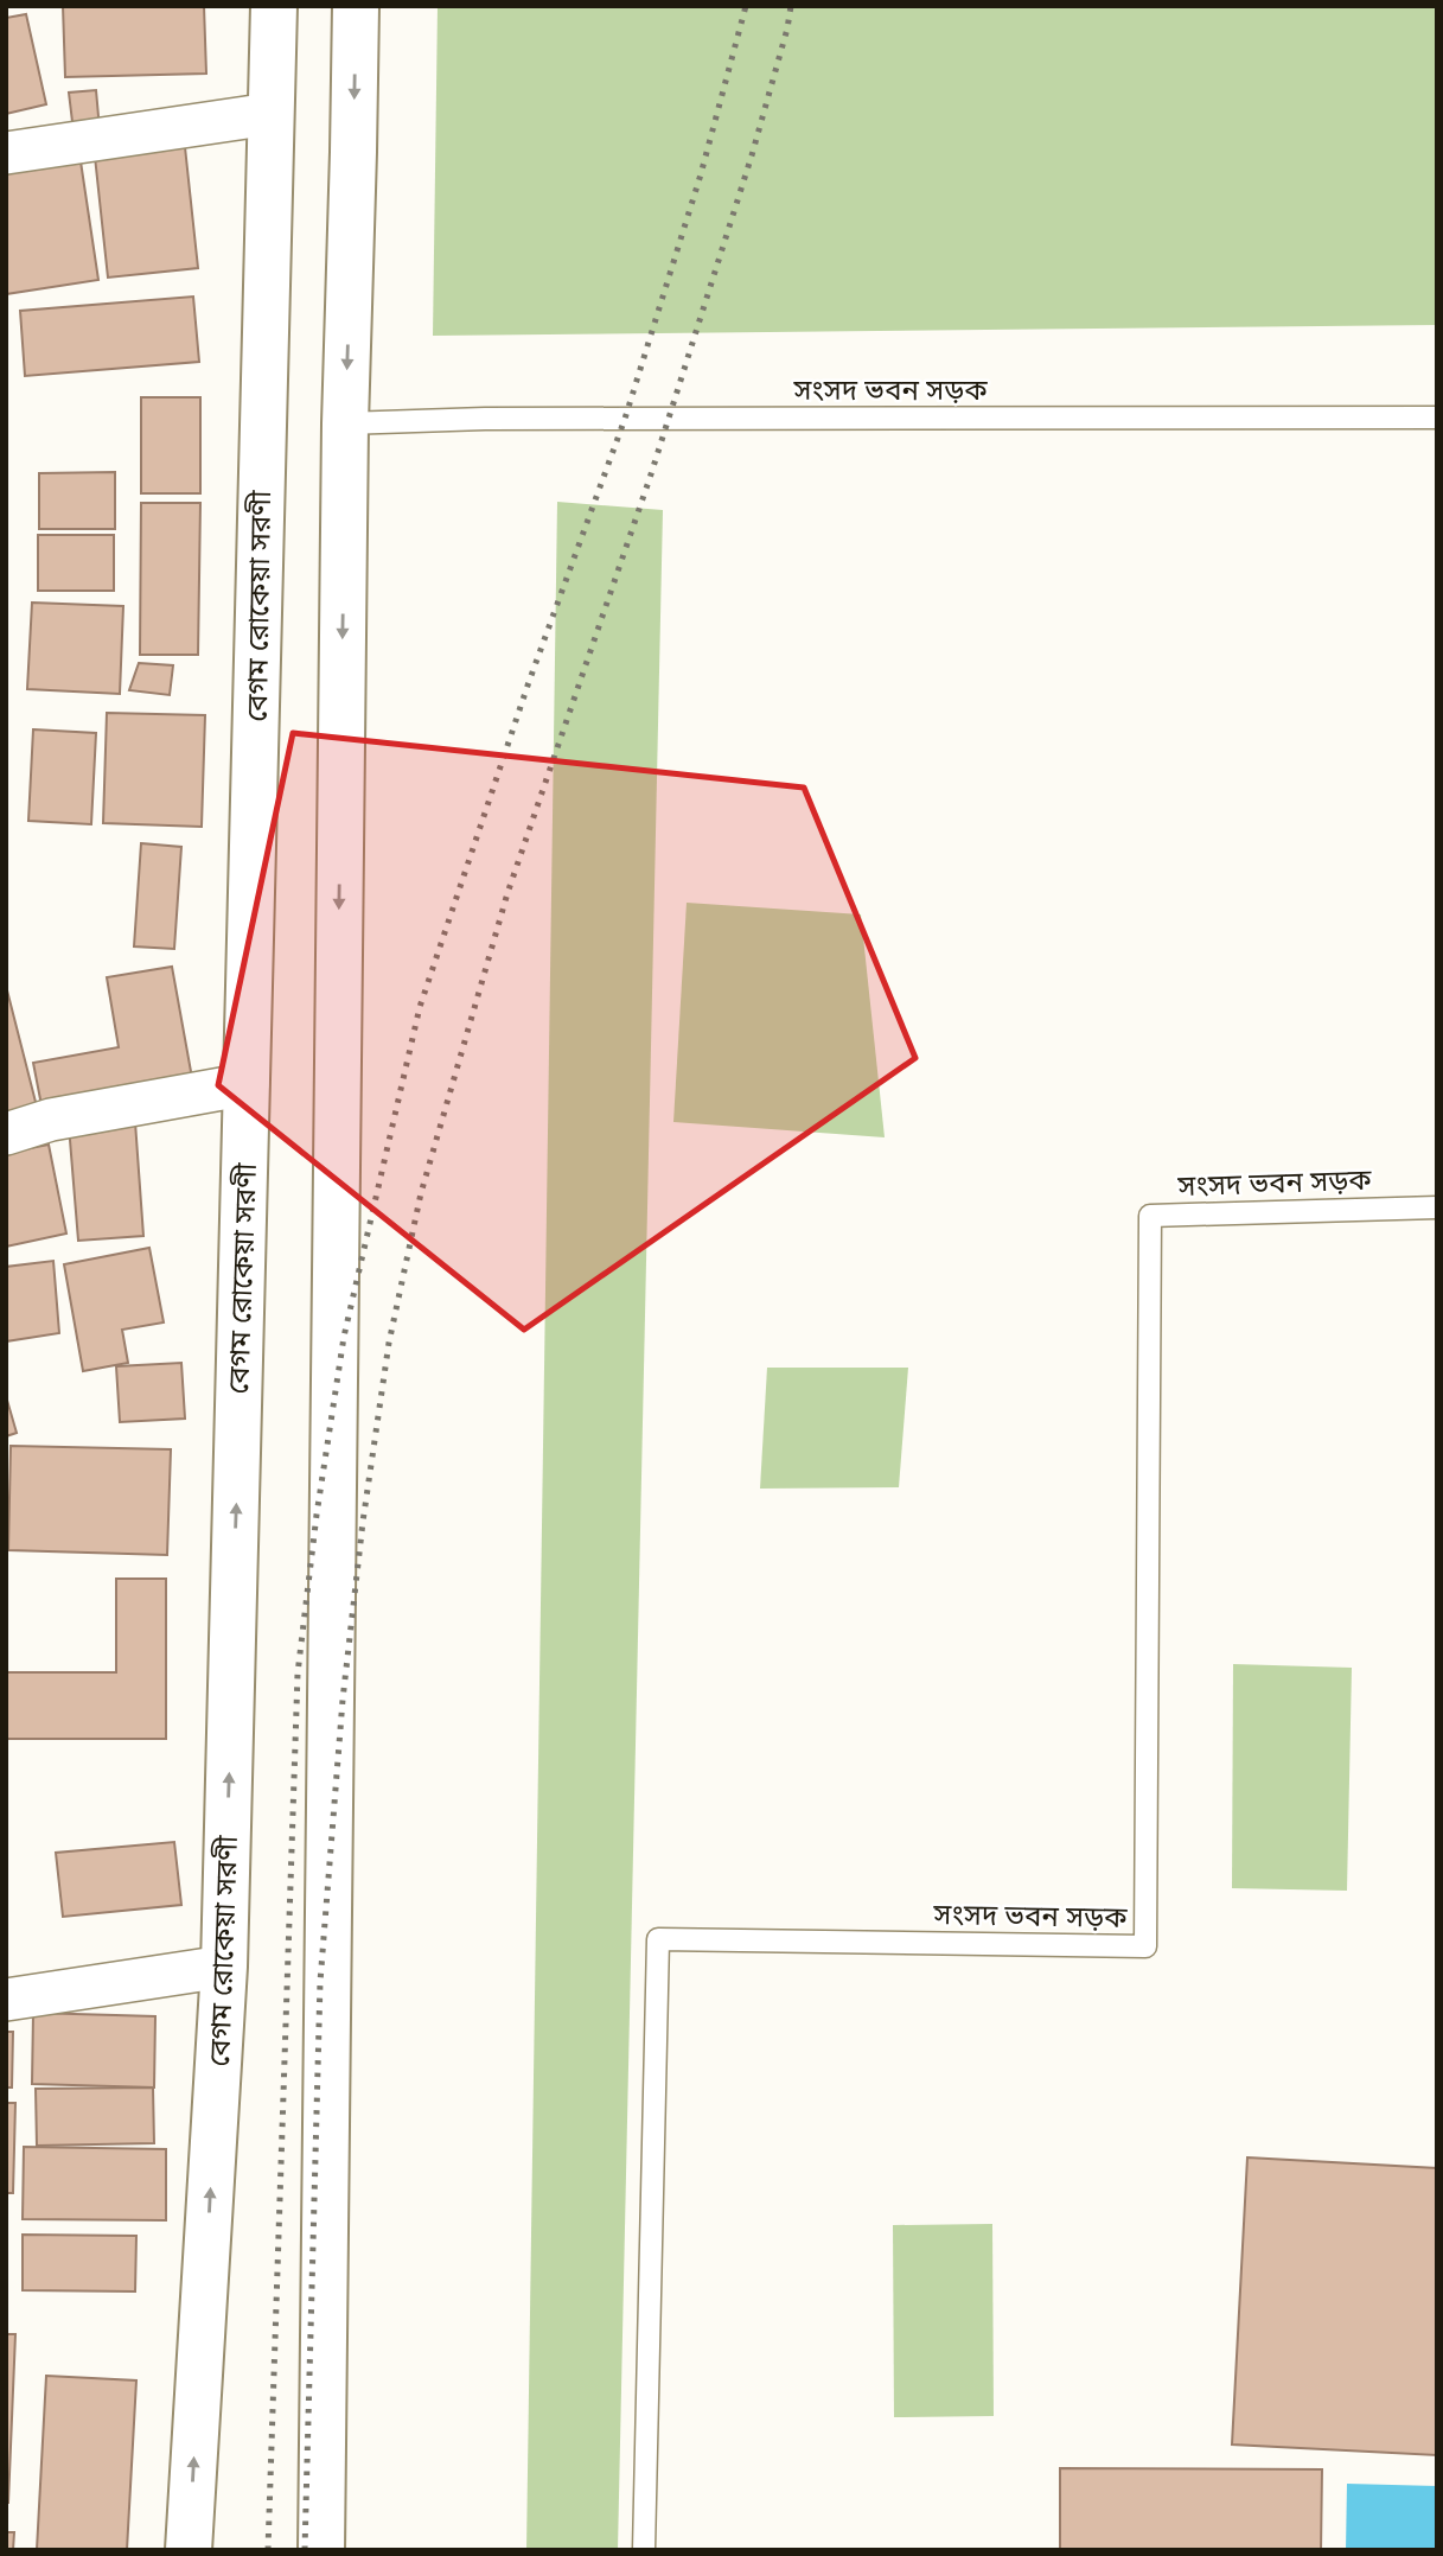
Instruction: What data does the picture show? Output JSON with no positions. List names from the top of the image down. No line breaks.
{"streets":{"main road":["বেগম রোকেয়া সরণী"],"lane":["সংসদ ভবন সড়ক"]}}
